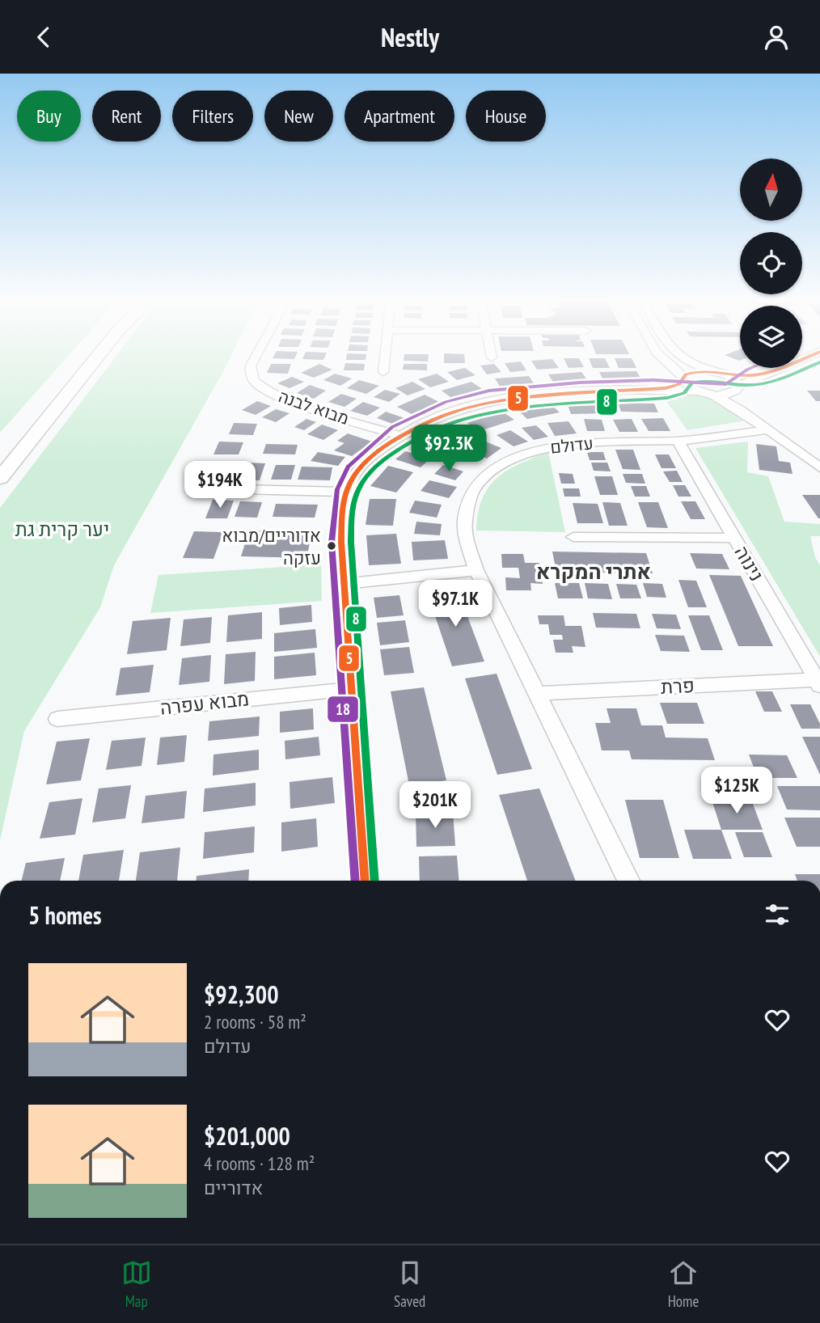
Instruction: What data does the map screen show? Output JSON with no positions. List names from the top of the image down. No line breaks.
{"streets":{"street":["מבוא לבנה","עדולם","נינוה","פרת","מבוא עפרה"]},"crossings":[["עדולם","נינוה"],["עדולם","פרת"],["נינוה","פרת"]],"districts":["אתרי המקרא"],"parks":["יער קרית גת"],"places":["אדוריים/מבוא עזקה"],"lines":["transit line 5","transit line 8","transit line 18"],"north":"top","page":{"header":"Nestly","chip":["Buy","Rent","Filters","New","Apartment","House"],"price":["$92.3K","$194K","$97.1K","$125K","$201K"],"heading":"5 homes","list":[{"name":"$92,300","note":"2 rooms · 58 m² · עדולם"},{"name":"$201,000","note":"4 rooms · 128 m² · אדוריים"}],"tabs":["Map","Saved","Home"]}}
